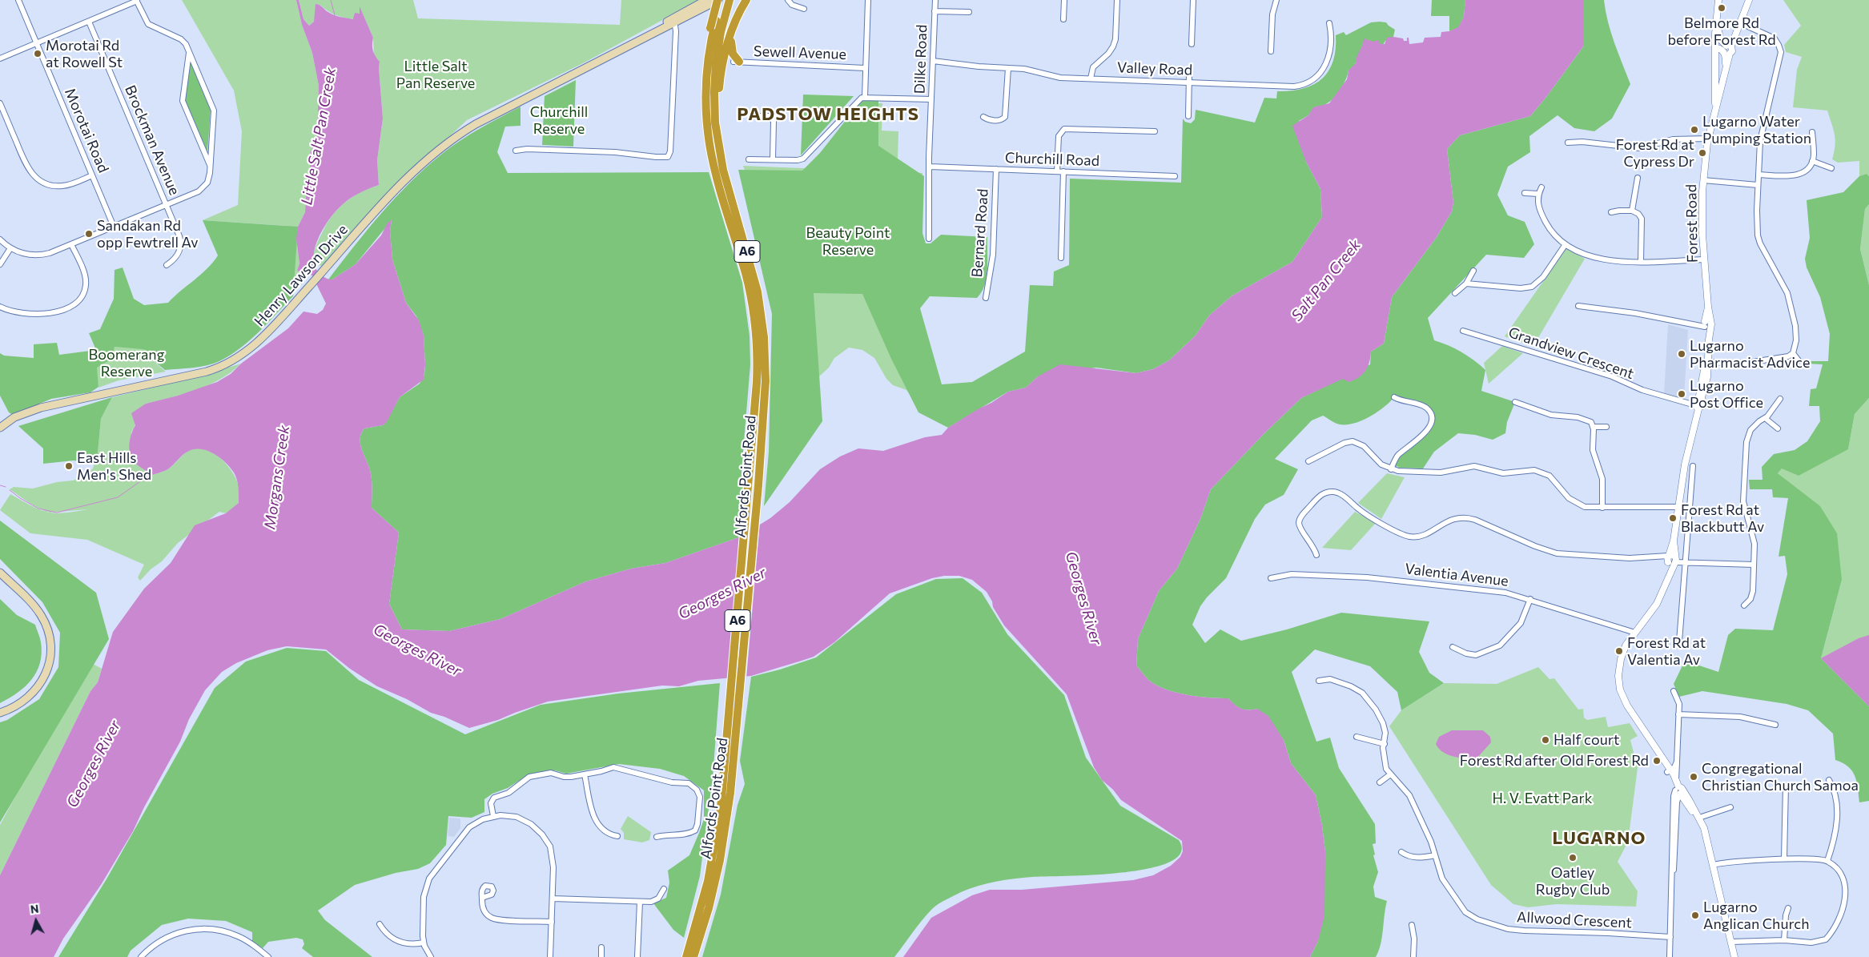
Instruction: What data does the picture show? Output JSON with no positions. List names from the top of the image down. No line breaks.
{"streets":{"highway":["A6","Alfords Point Road"],"main road":["Henry Lawson Drive"],"street":["Sewell Avenue","Dilke Road","Valley Road","Morotai Road","Brockman Avenue","Churchill Road","Forest Road","Bernard Road","Grandview Crescent","Valentia Avenue","Allwood Crescent"]},"crossings":[["Dilke Road","Valley Road"],["Dilke Road","Churchill Road"],["Churchill Road","Bernard Road"],["Forest Road","Grandview Crescent"],["Forest Road","Valentia Avenue"],["A6","Alfords Point Road"],["Henry Lawson Drive","Alfords Point Road"]],"districts":["PADSTOW HEIGHTS","LUGARNO"],"water":["Little Salt Pan Creek","Salt Pan Creek","Morgans Creek","Georges River"],"parks":["Little Salt Pan Reserve","Churchill Reserve","Beauty Point Reserve","Boomerang Reserve","H. V. Evatt Park"],"places":["Belmore Rd before Forest Rd","Morotai Rd at Rowell St","Lugarno Water Pumping Station","Forest Rd at Cypress Dr","Sandakan Rd opp Fewtrell Av","Lugarno Pharmacist Advice","Lugarno Post Office","East Hills Men's Shed","Forest Rd at Blackbutt Av","Forest Rd at Valentia Av","Half court","Forest Rd after Old Forest Rd","Congregational Christian Church Samoa","Oatley Rugby Club","Lugarno Anglican Church"],"north":"top"}
